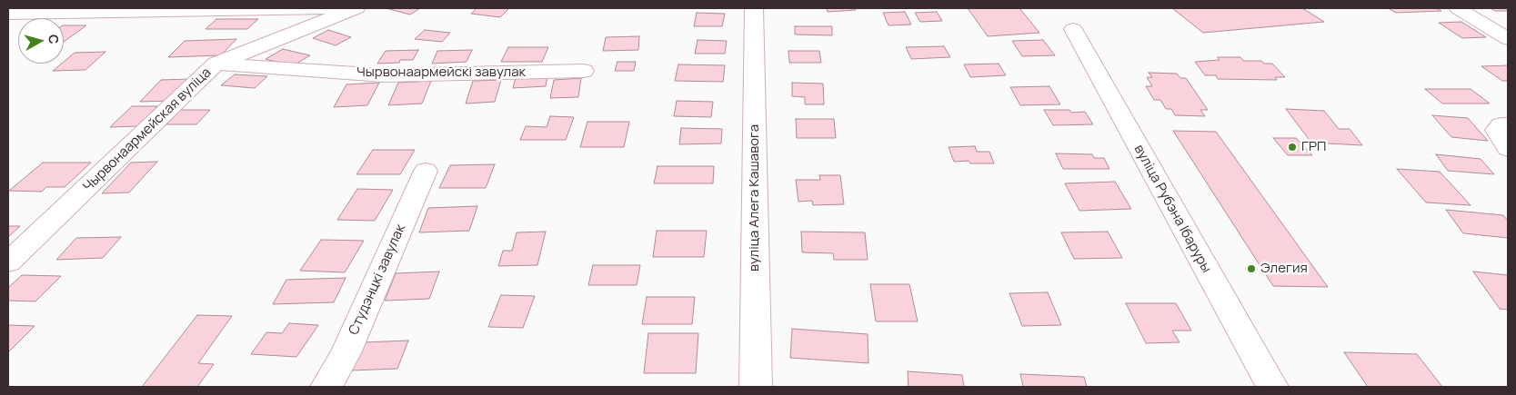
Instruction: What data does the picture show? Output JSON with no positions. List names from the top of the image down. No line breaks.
{"streets":{"street":["Чырвонаармейскі завулак","Чырвонаармейская вуліца","вуліца Алега Кашавога","вуліца Рубэна Ібаруры","Студэнцкі завулак"]},"crossings":[["Чырвонаармейскі завулак","Чырвонаармейская вуліца"]],"places":["ГРП","Элегия"],"north":"right"}
